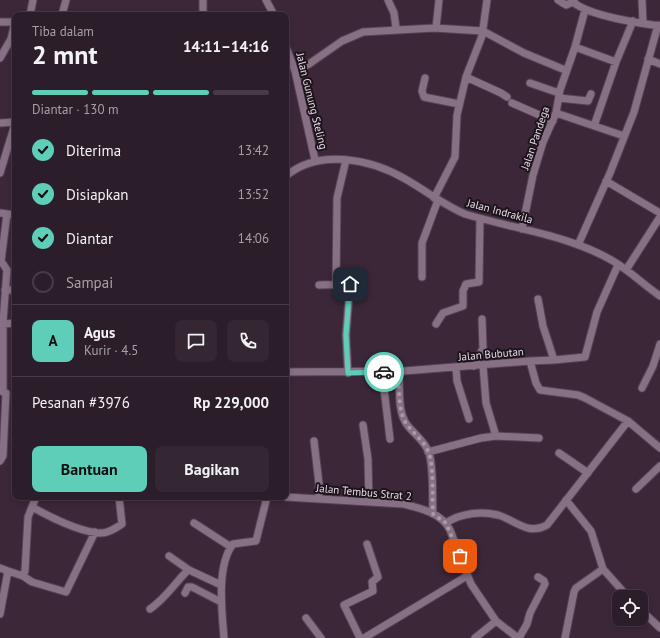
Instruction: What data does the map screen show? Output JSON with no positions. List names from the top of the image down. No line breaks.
{"streets":{"street":["Jalan Gunung Steling","Jalan Pandega","Jalan Indrakila","Jalan Bubutan","Jalan Tembus Strat 2"]},"crossings":[["Jalan Gunung Steling","Jalan Indrakila"],["Jalan Pandega","Jalan Indrakila"]],"page":{"heading":["2 mnt","Tiba dalam","14:11–14:16"],"panel":["Agus","Kurir · 4.5","Pesanan #3976","Rp 229,000"],"bar":"Diantar · 130 m","list":[["Diterima","13:42"],["Disiapkan","13:52"],["Diantar","14:06"],"Sampai"],"round":"A","buttons":["Bantuan","Bagikan"]}}
